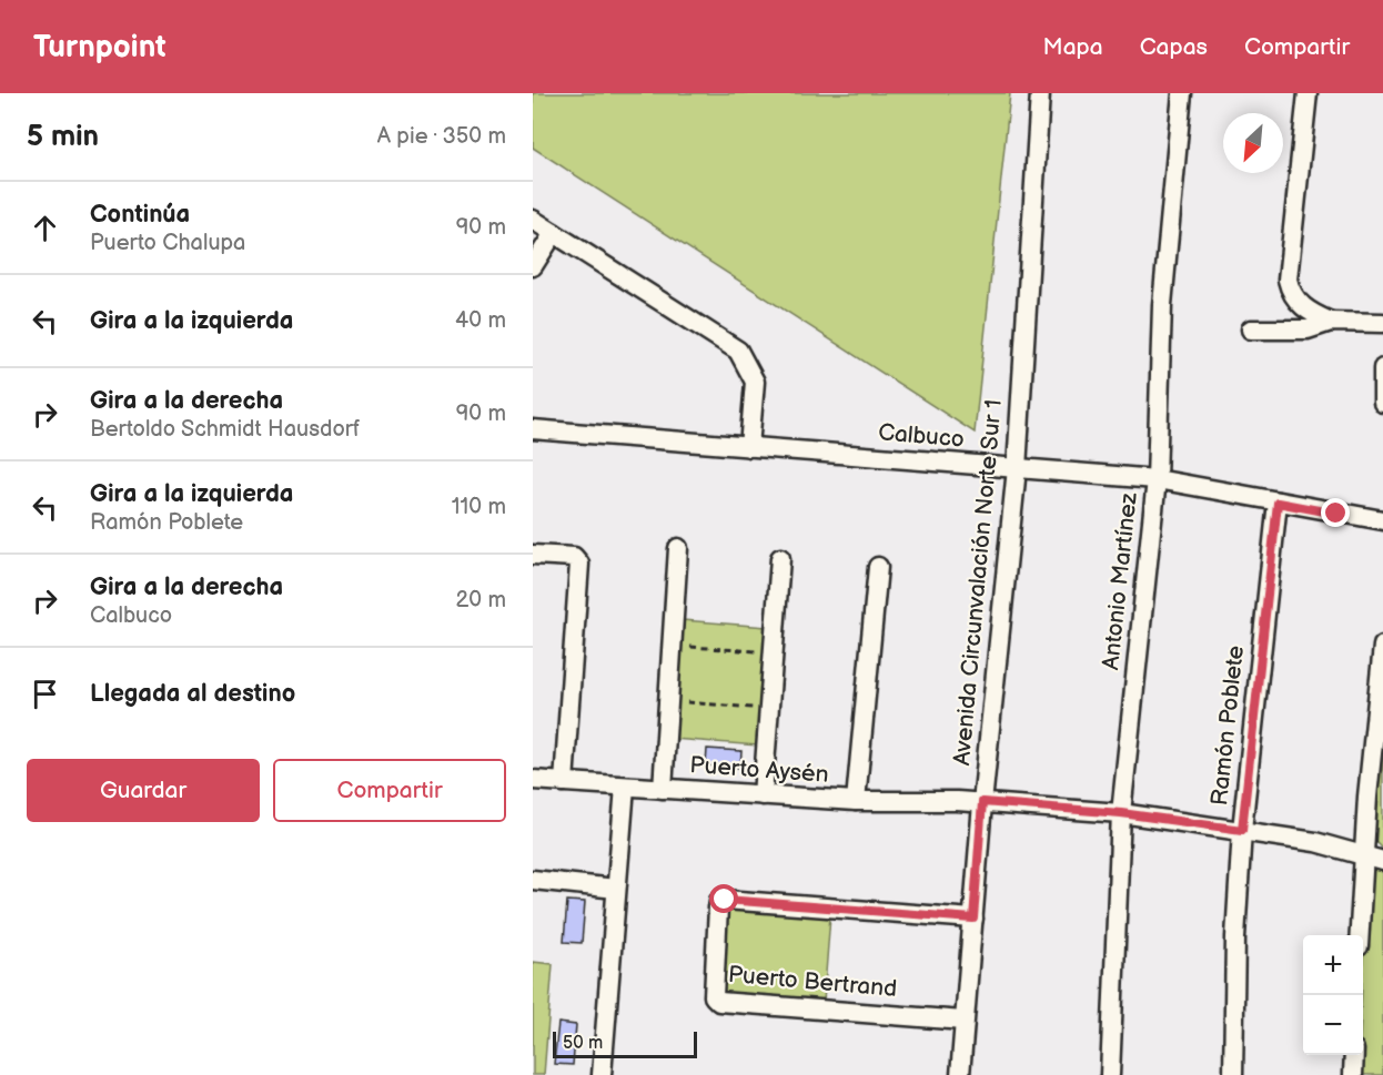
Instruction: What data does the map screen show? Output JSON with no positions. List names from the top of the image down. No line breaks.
{"streets":{"street":["Calbuco","Antonio Martínez","Avenida Circunvalación Norte Sur 1","Ramón Poblete","Puerto Aysén","Puerto Bertrand"]},"crossings":[["Calbuco","Antonio Martínez"],["Calbuco","Avenida Circunvalación Norte Sur 1"],["Calbuco","Ramón Poblete"],["Antonio Martínez","Puerto Aysén"],["Avenida Circunvalación Norte Sur 1","Puerto Aysén"],["Avenida Circunvalación Norte Sur 1","Puerto Bertrand"],["Ramón Poblete","Puerto Aysén"]],"scale_bar":"50 m","north":"bottom left","page":{"header":"Turnpoint","nav":["Mapa","Capas","Compartir"],"heading":["5 min","A pie · 350 m"],"list":[["Continúa","Puerto Chalupa","90 m"],["Gira a la izquierda","40 m"],["Gira a la derecha","Bertoldo Schmidt Hausdorf","90 m"],["Gira a la izquierda","Ramón Poblete","110 m"],["Gira a la derecha","Calbuco","20 m"],"Llegada al destino"],"buttons":["Guardar","Compartir"],"map_buttons":["+","−"],"scale":"50 m"}}
